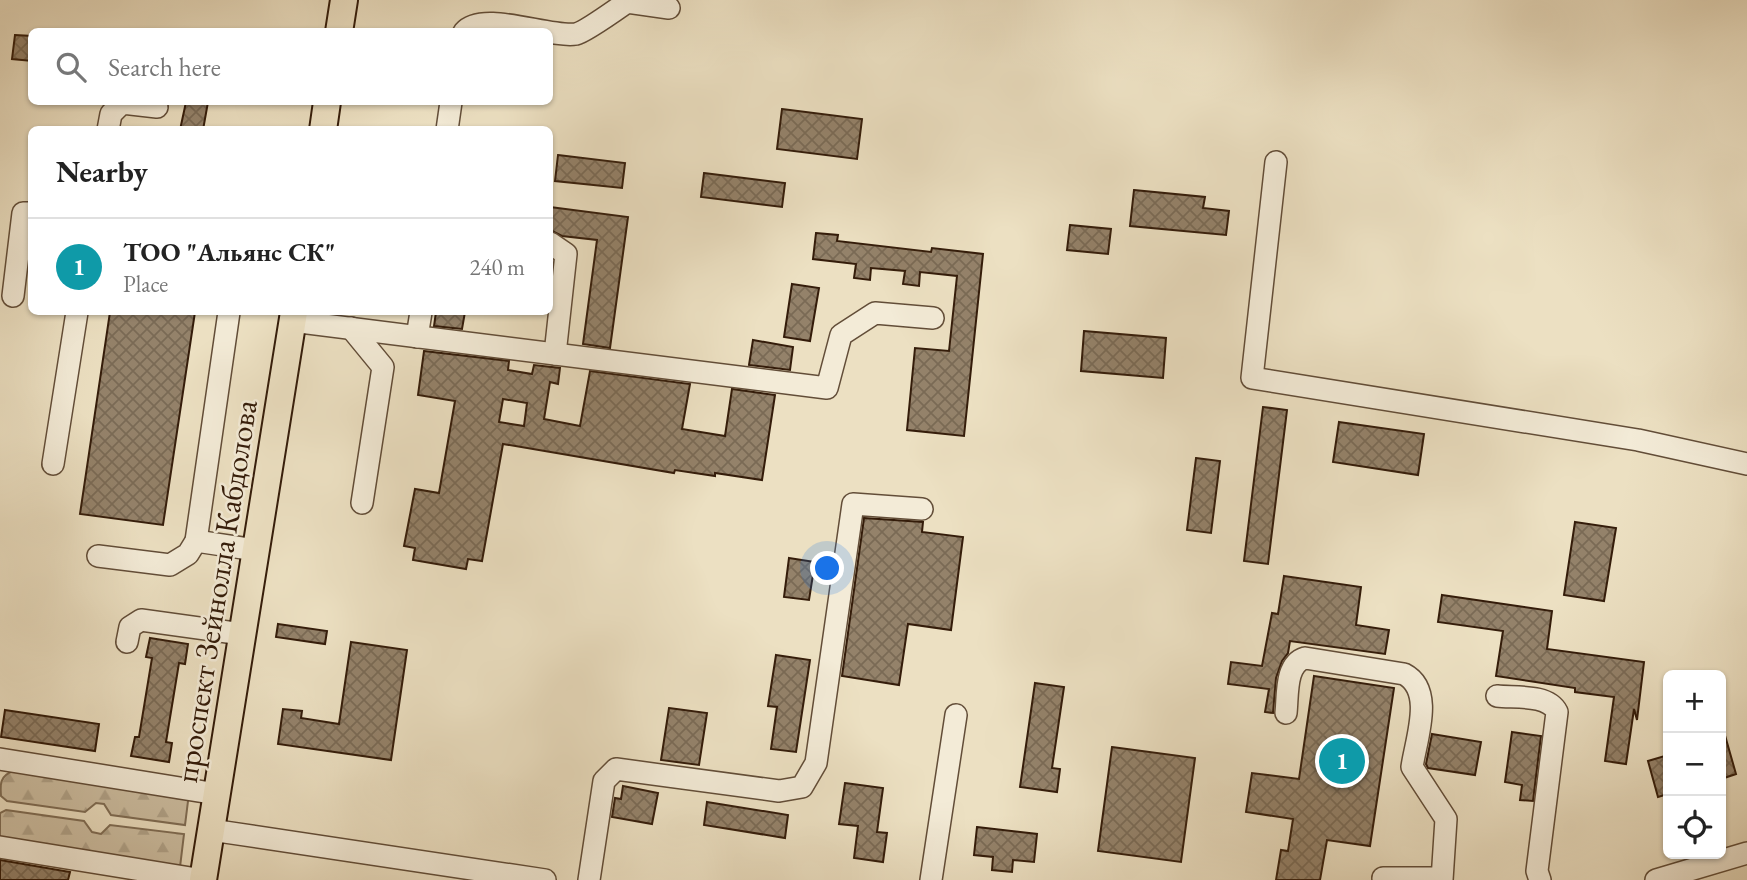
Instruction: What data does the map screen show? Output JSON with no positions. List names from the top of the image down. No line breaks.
{"streets":{"main road":["проспект Зейнолла Кабдолова"]},"page":{"search":"Search here","heading":"Nearby","list":[{"mark":"1","name":"ТОО \"Альянс СК\"","note":"Place","value":"240 m"}],"map_buttons":["+","−"],"pins":"1"}}
